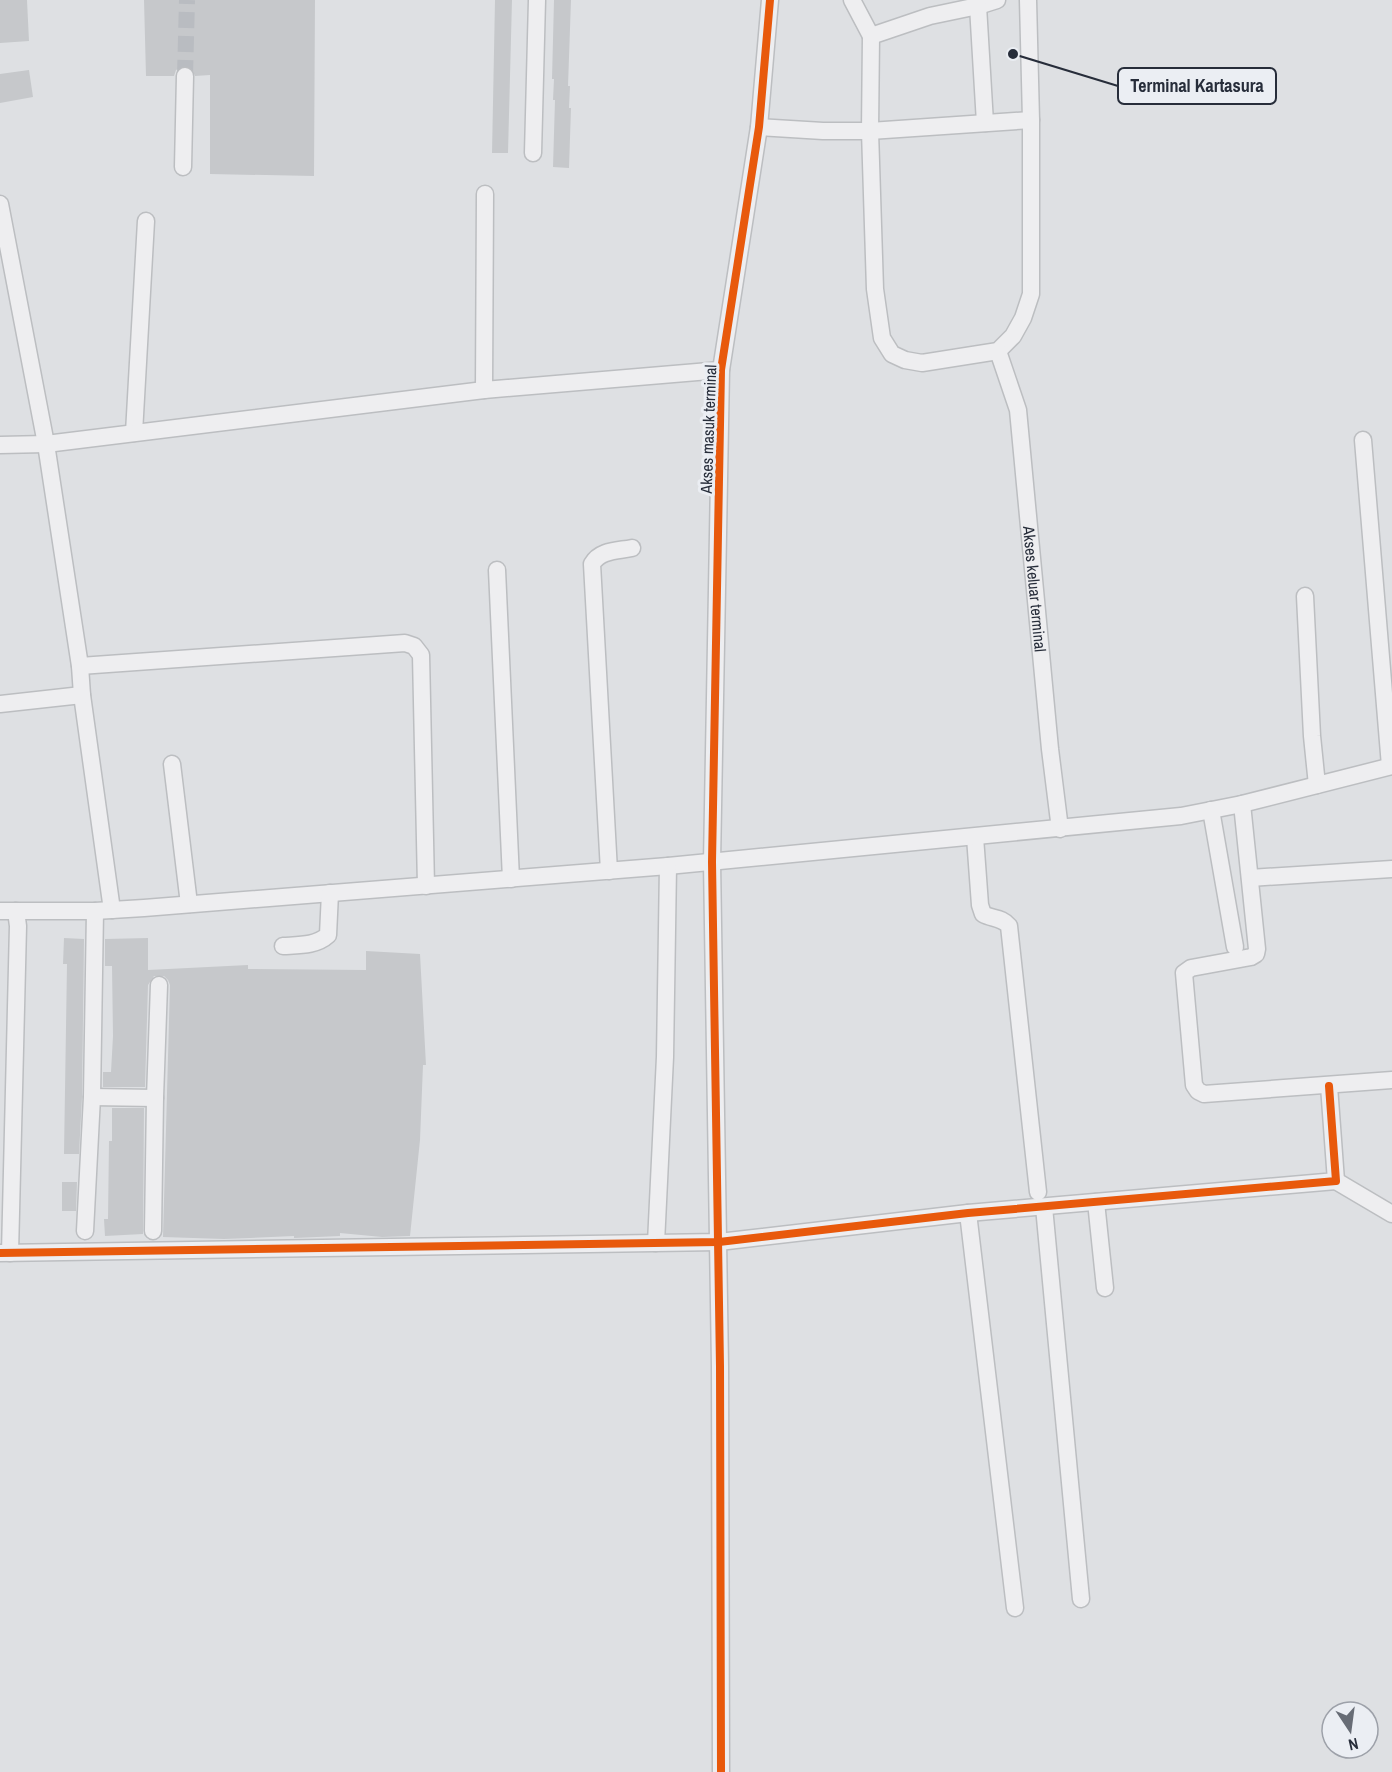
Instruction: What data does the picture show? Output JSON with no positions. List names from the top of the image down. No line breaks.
{"streets":{"street":["Akses masuk terminal","Akses keluar terminal"]},"places":["Terminal Kartasura"],"north":"bottom"}
